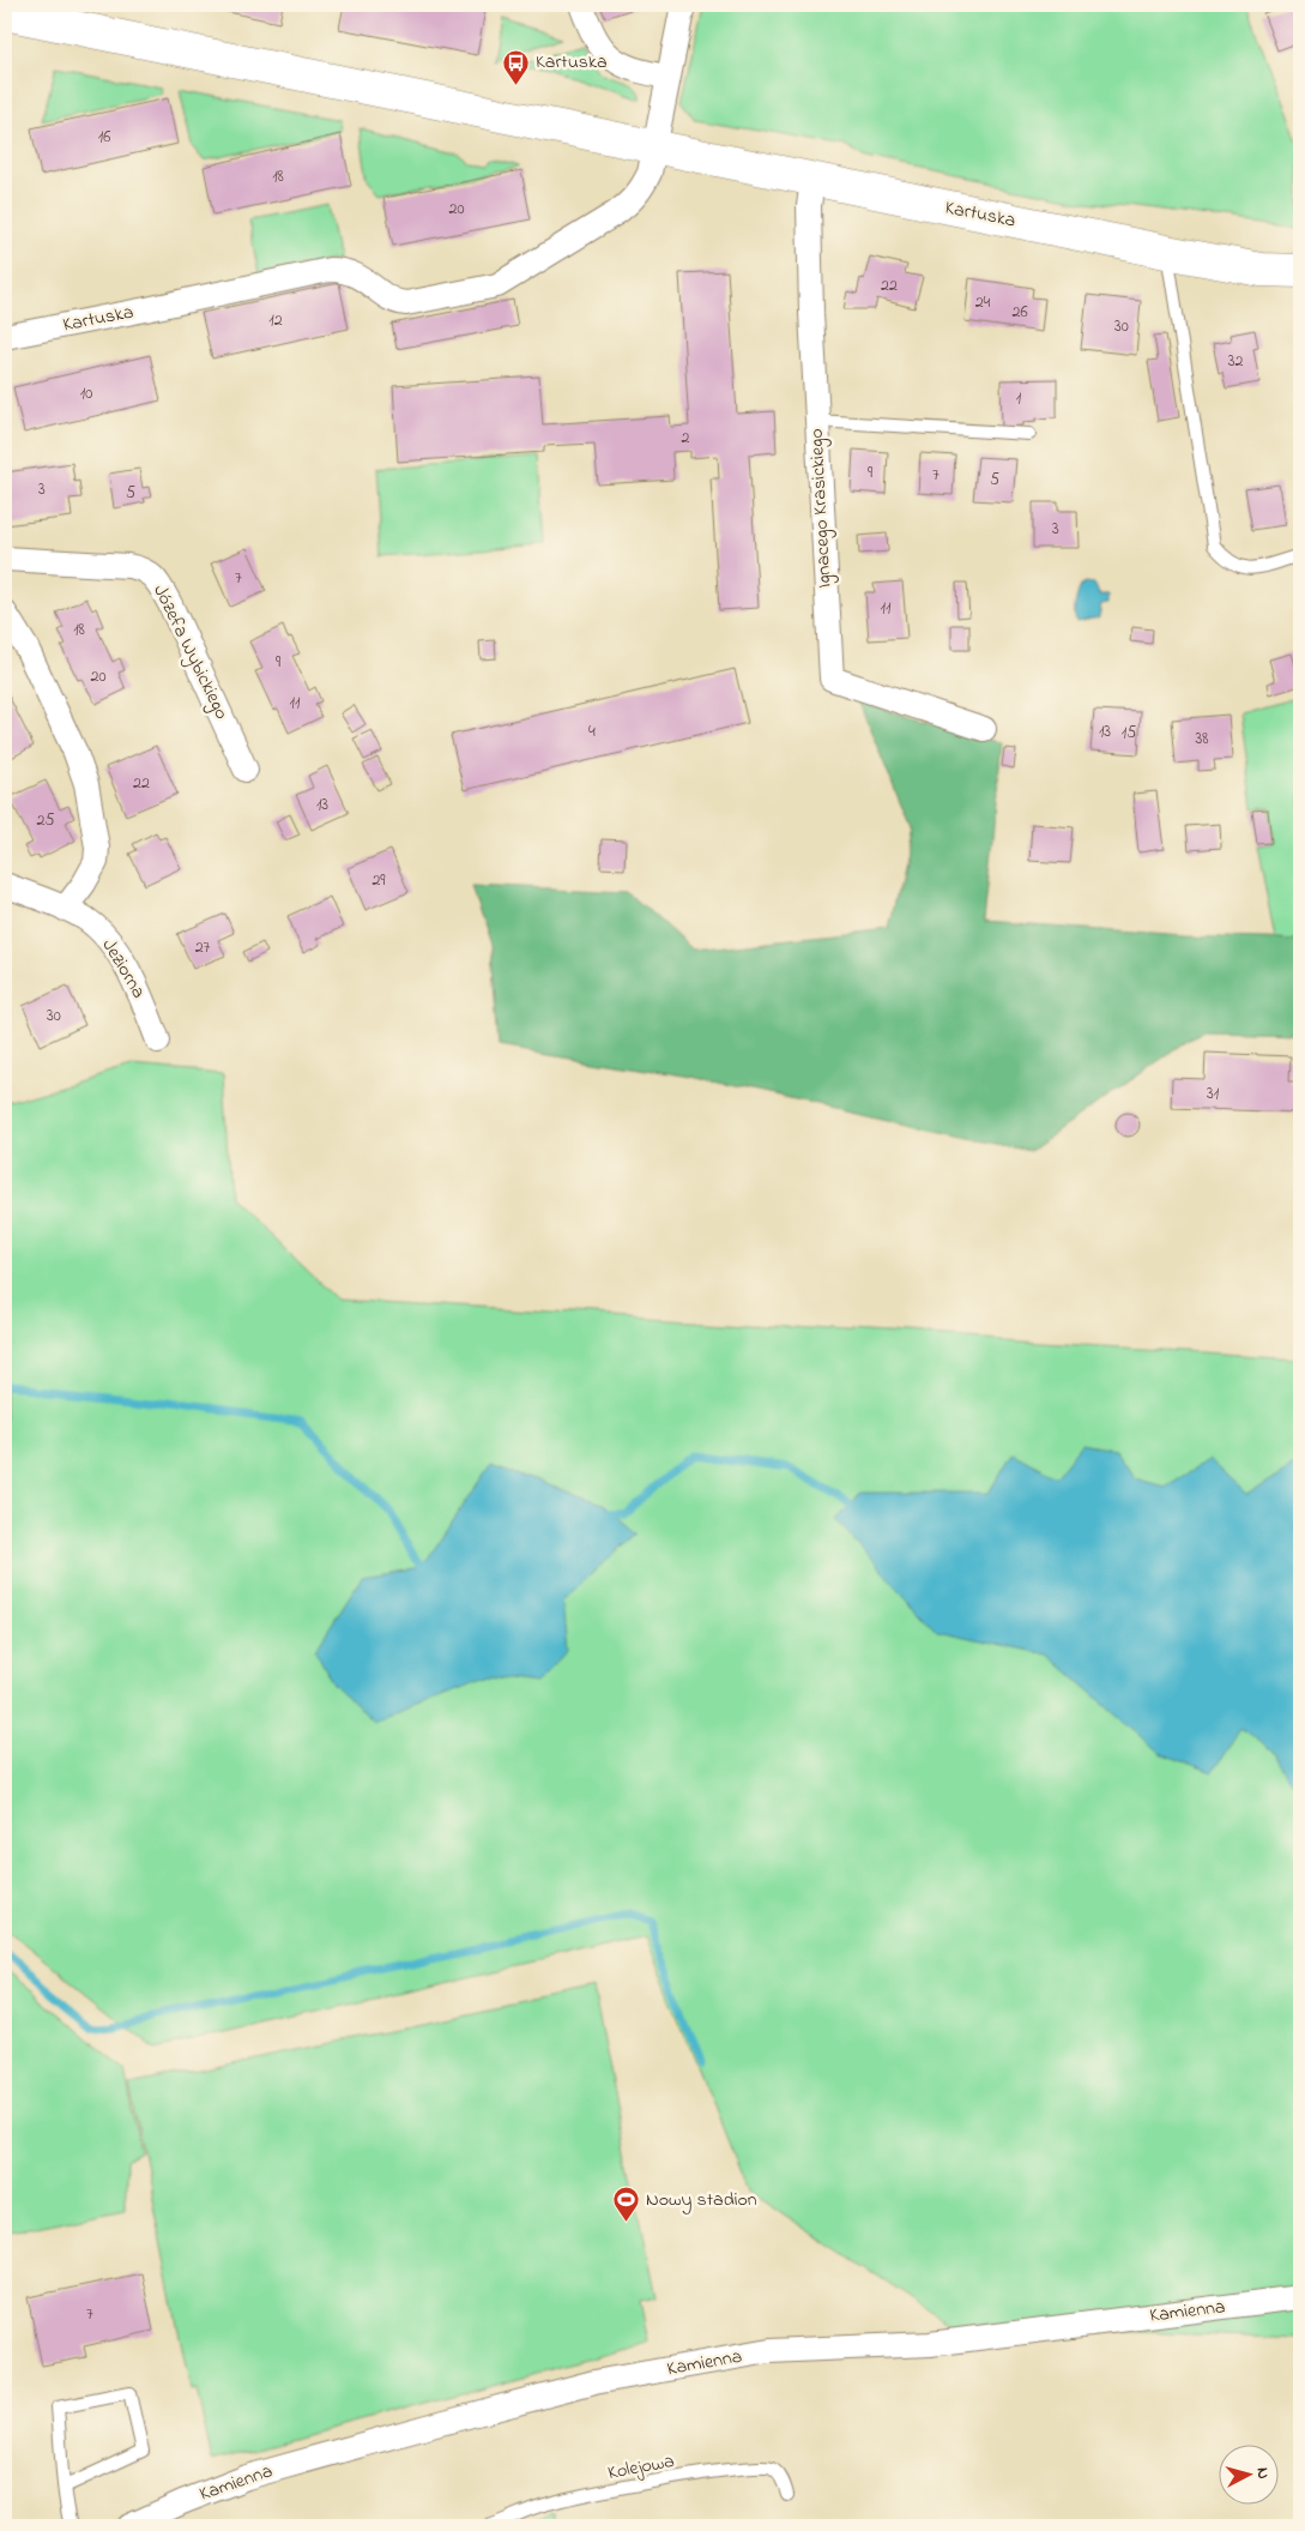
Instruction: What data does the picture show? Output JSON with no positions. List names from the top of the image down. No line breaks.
{"streets":{"main road":["Kartuska"],"street":["Ignacego Krasickiego","Józefa Wybickiego","Jeziorna","Kamienna"],"lane":["Kolejowa"]},"crossings":[["Kartuska","Ignacego Krasickiego"]],"places":{"bus stop":["Kartuska"],"sports":["Nowy stadion"]},"house_numbers":["16","18","20","22","24","26","12","30","32","10","1","2","9","7","5","3","5","3","7","11","18","9","20","11","4","13","15","38","22","13","25","29","27","30","31","7"],"north":"right"}
